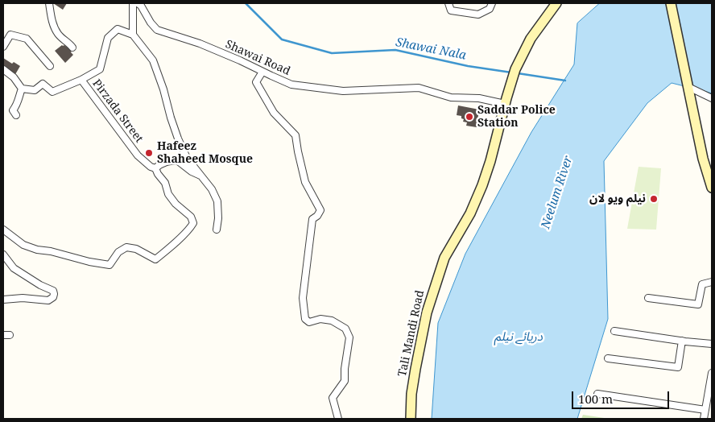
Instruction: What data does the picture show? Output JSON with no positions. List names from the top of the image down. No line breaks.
{"streets":{"street":["Shawai Road","Pirzada Street","Tali Mandi Road"]},"crossings":[["Shawai Road","Tali Mandi Road"]],"water":["Shawai Nala","Neelum River","دریائے نیلم"],"places":["Saddar Police Station","Hafeez Shaheed Mosque","نیلم ویو لان"],"scale_bar":"100 m"}
